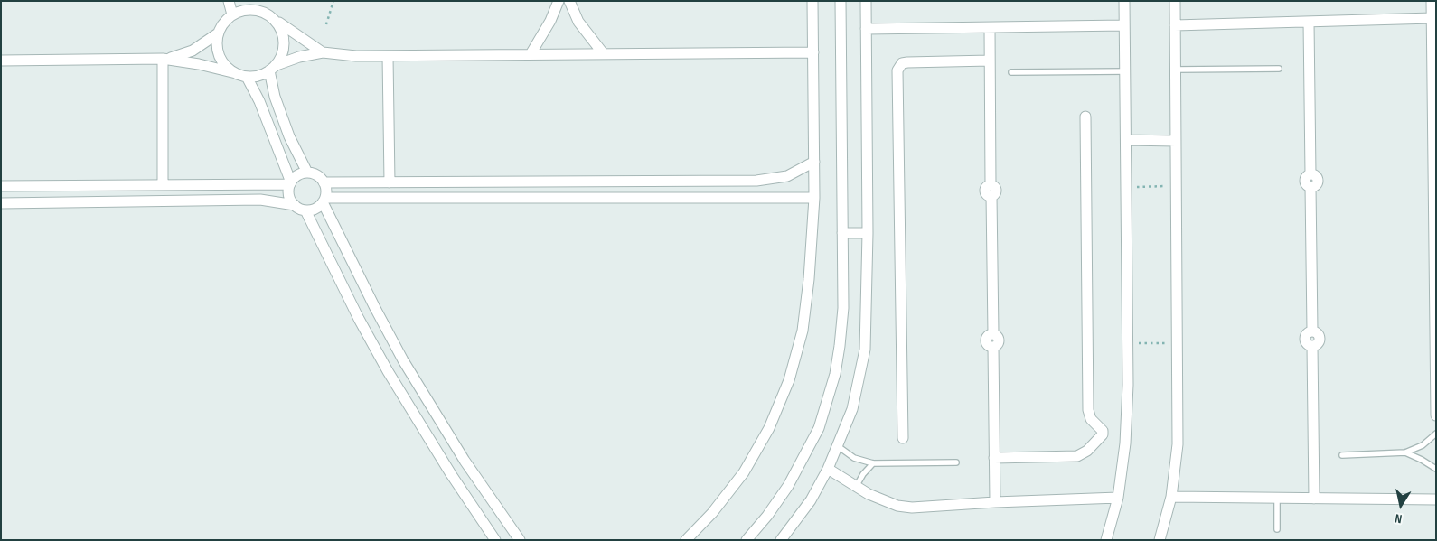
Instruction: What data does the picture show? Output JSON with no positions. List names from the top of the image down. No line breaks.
{"north":"bottom"}
